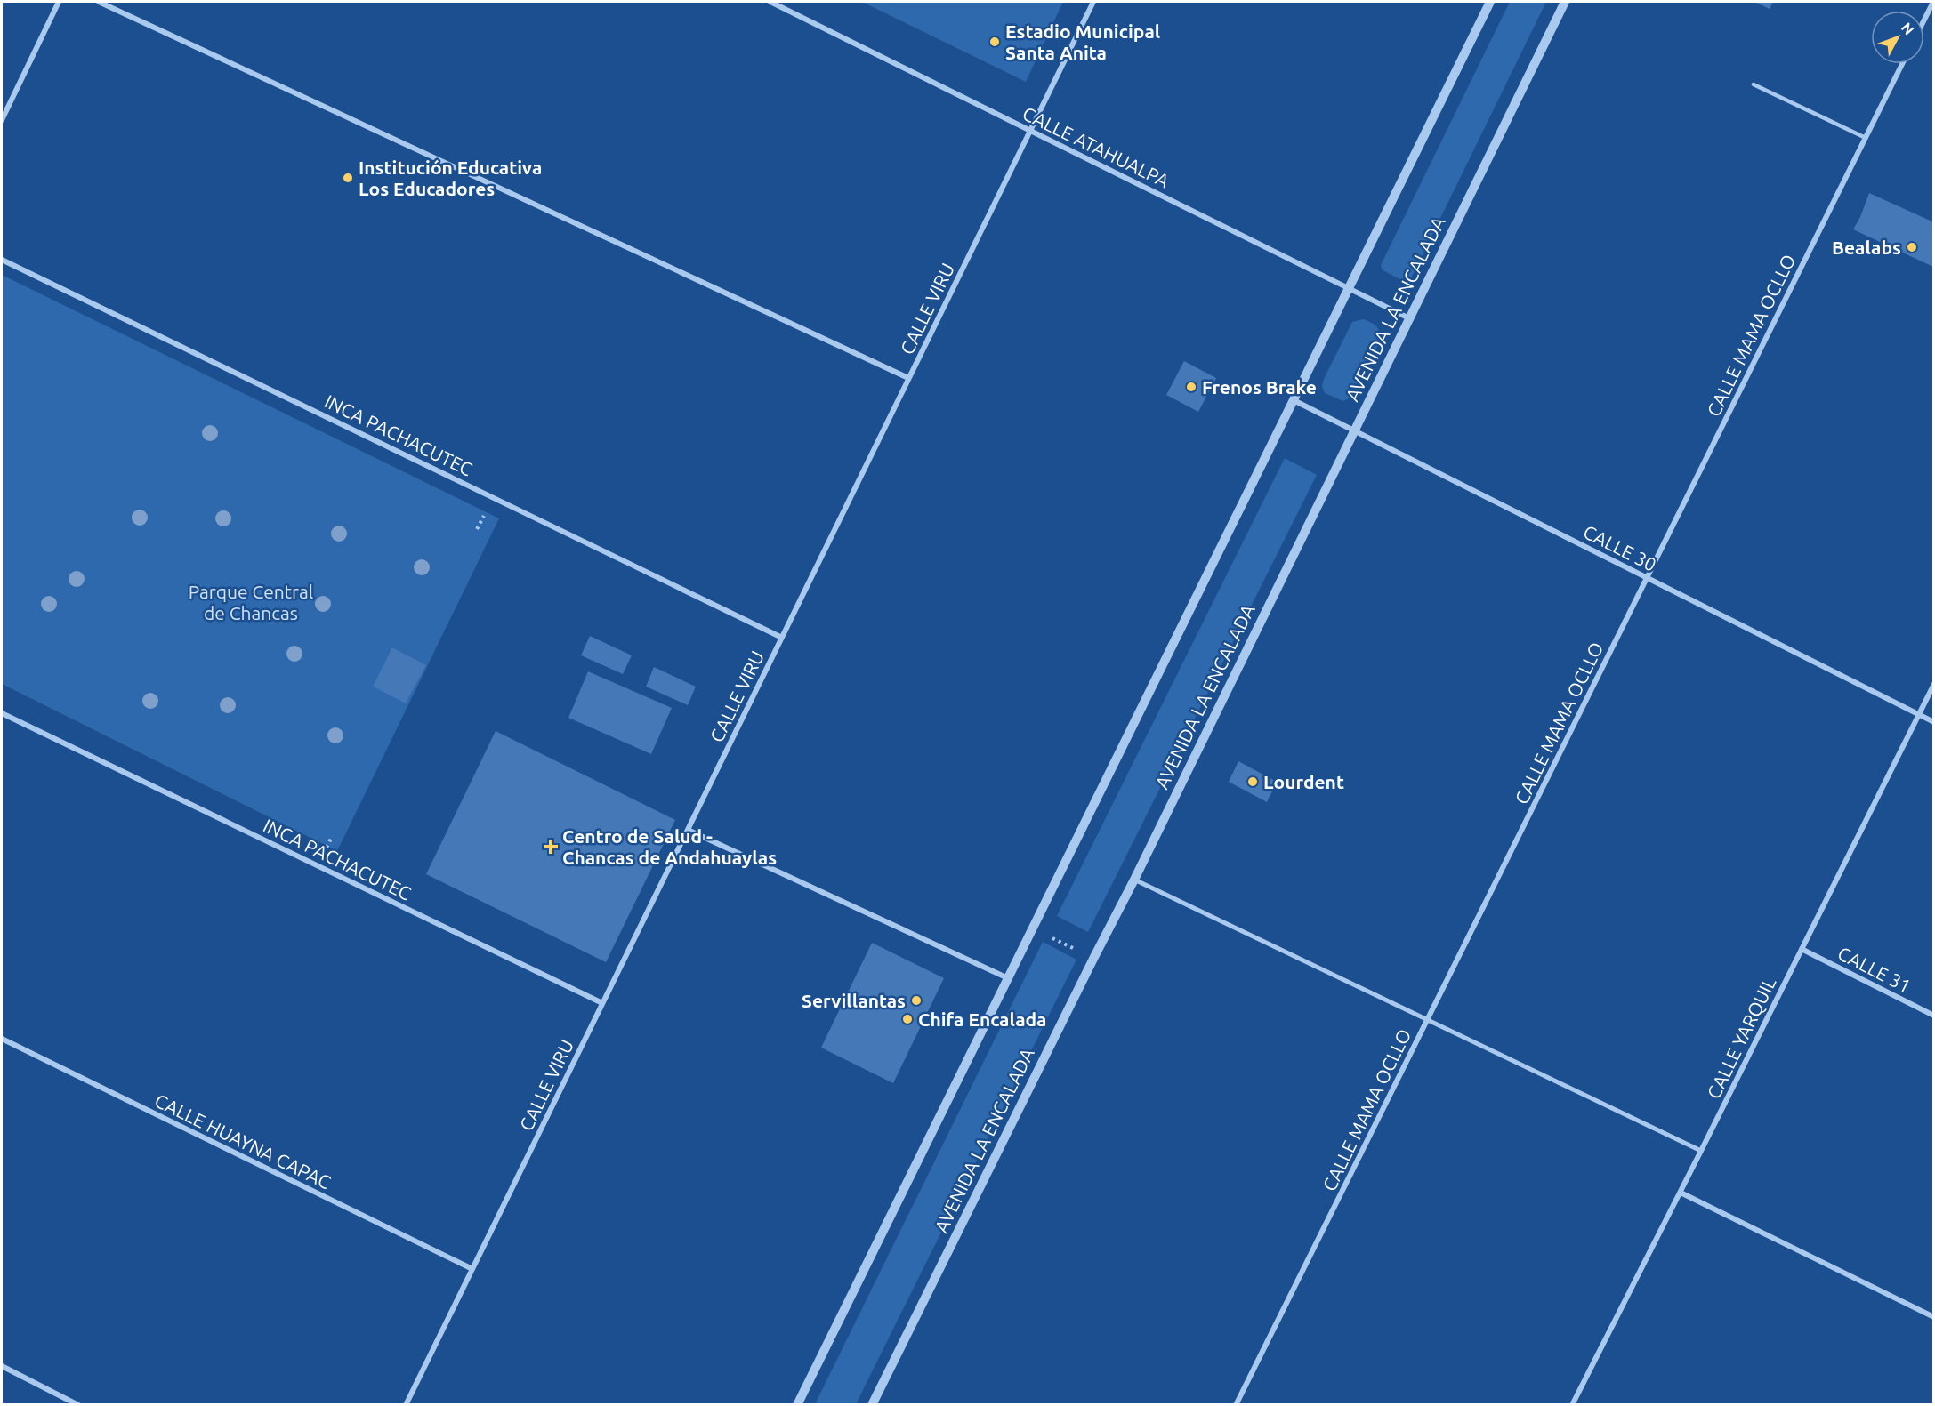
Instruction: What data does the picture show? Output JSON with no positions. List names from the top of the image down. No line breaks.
{"streets":{"street":["CALLE ATAHUALPA","CALLE VIRU","AVENIDA LA ENCALADA","CALLE MAMA OCLLO","INCA PACHACUTEC","CALLE 30","CALLE 31","CALLE YARQUIL","CALLE HUAYNA CAPAC"]},"crossings":[["CALLE ATAHUALPA","CALLE VIRU"],["CALLE ATAHUALPA","AVENIDA LA ENCALADA"],["CALLE VIRU","INCA PACHACUTEC"],["CALLE VIRU","CALLE HUAYNA CAPAC"],["AVENIDA LA ENCALADA","CALLE 30"],["CALLE MAMA OCLLO","CALLE 30"],["CALLE 30","CALLE YARQUIL"],["CALLE 31","CALLE YARQUIL"]],"parks":["Parque Central de Chancas"],"places":{"other":["Estadio Municipal Santa Anita","Institución Educativa Los Educadores","Bealabs","Frenos Brake","Lourdent","Servillantas","Chifa Encalada"],"health":["Centro de Salud - Chancas de Andahuaylas"]},"north":"top right"}
